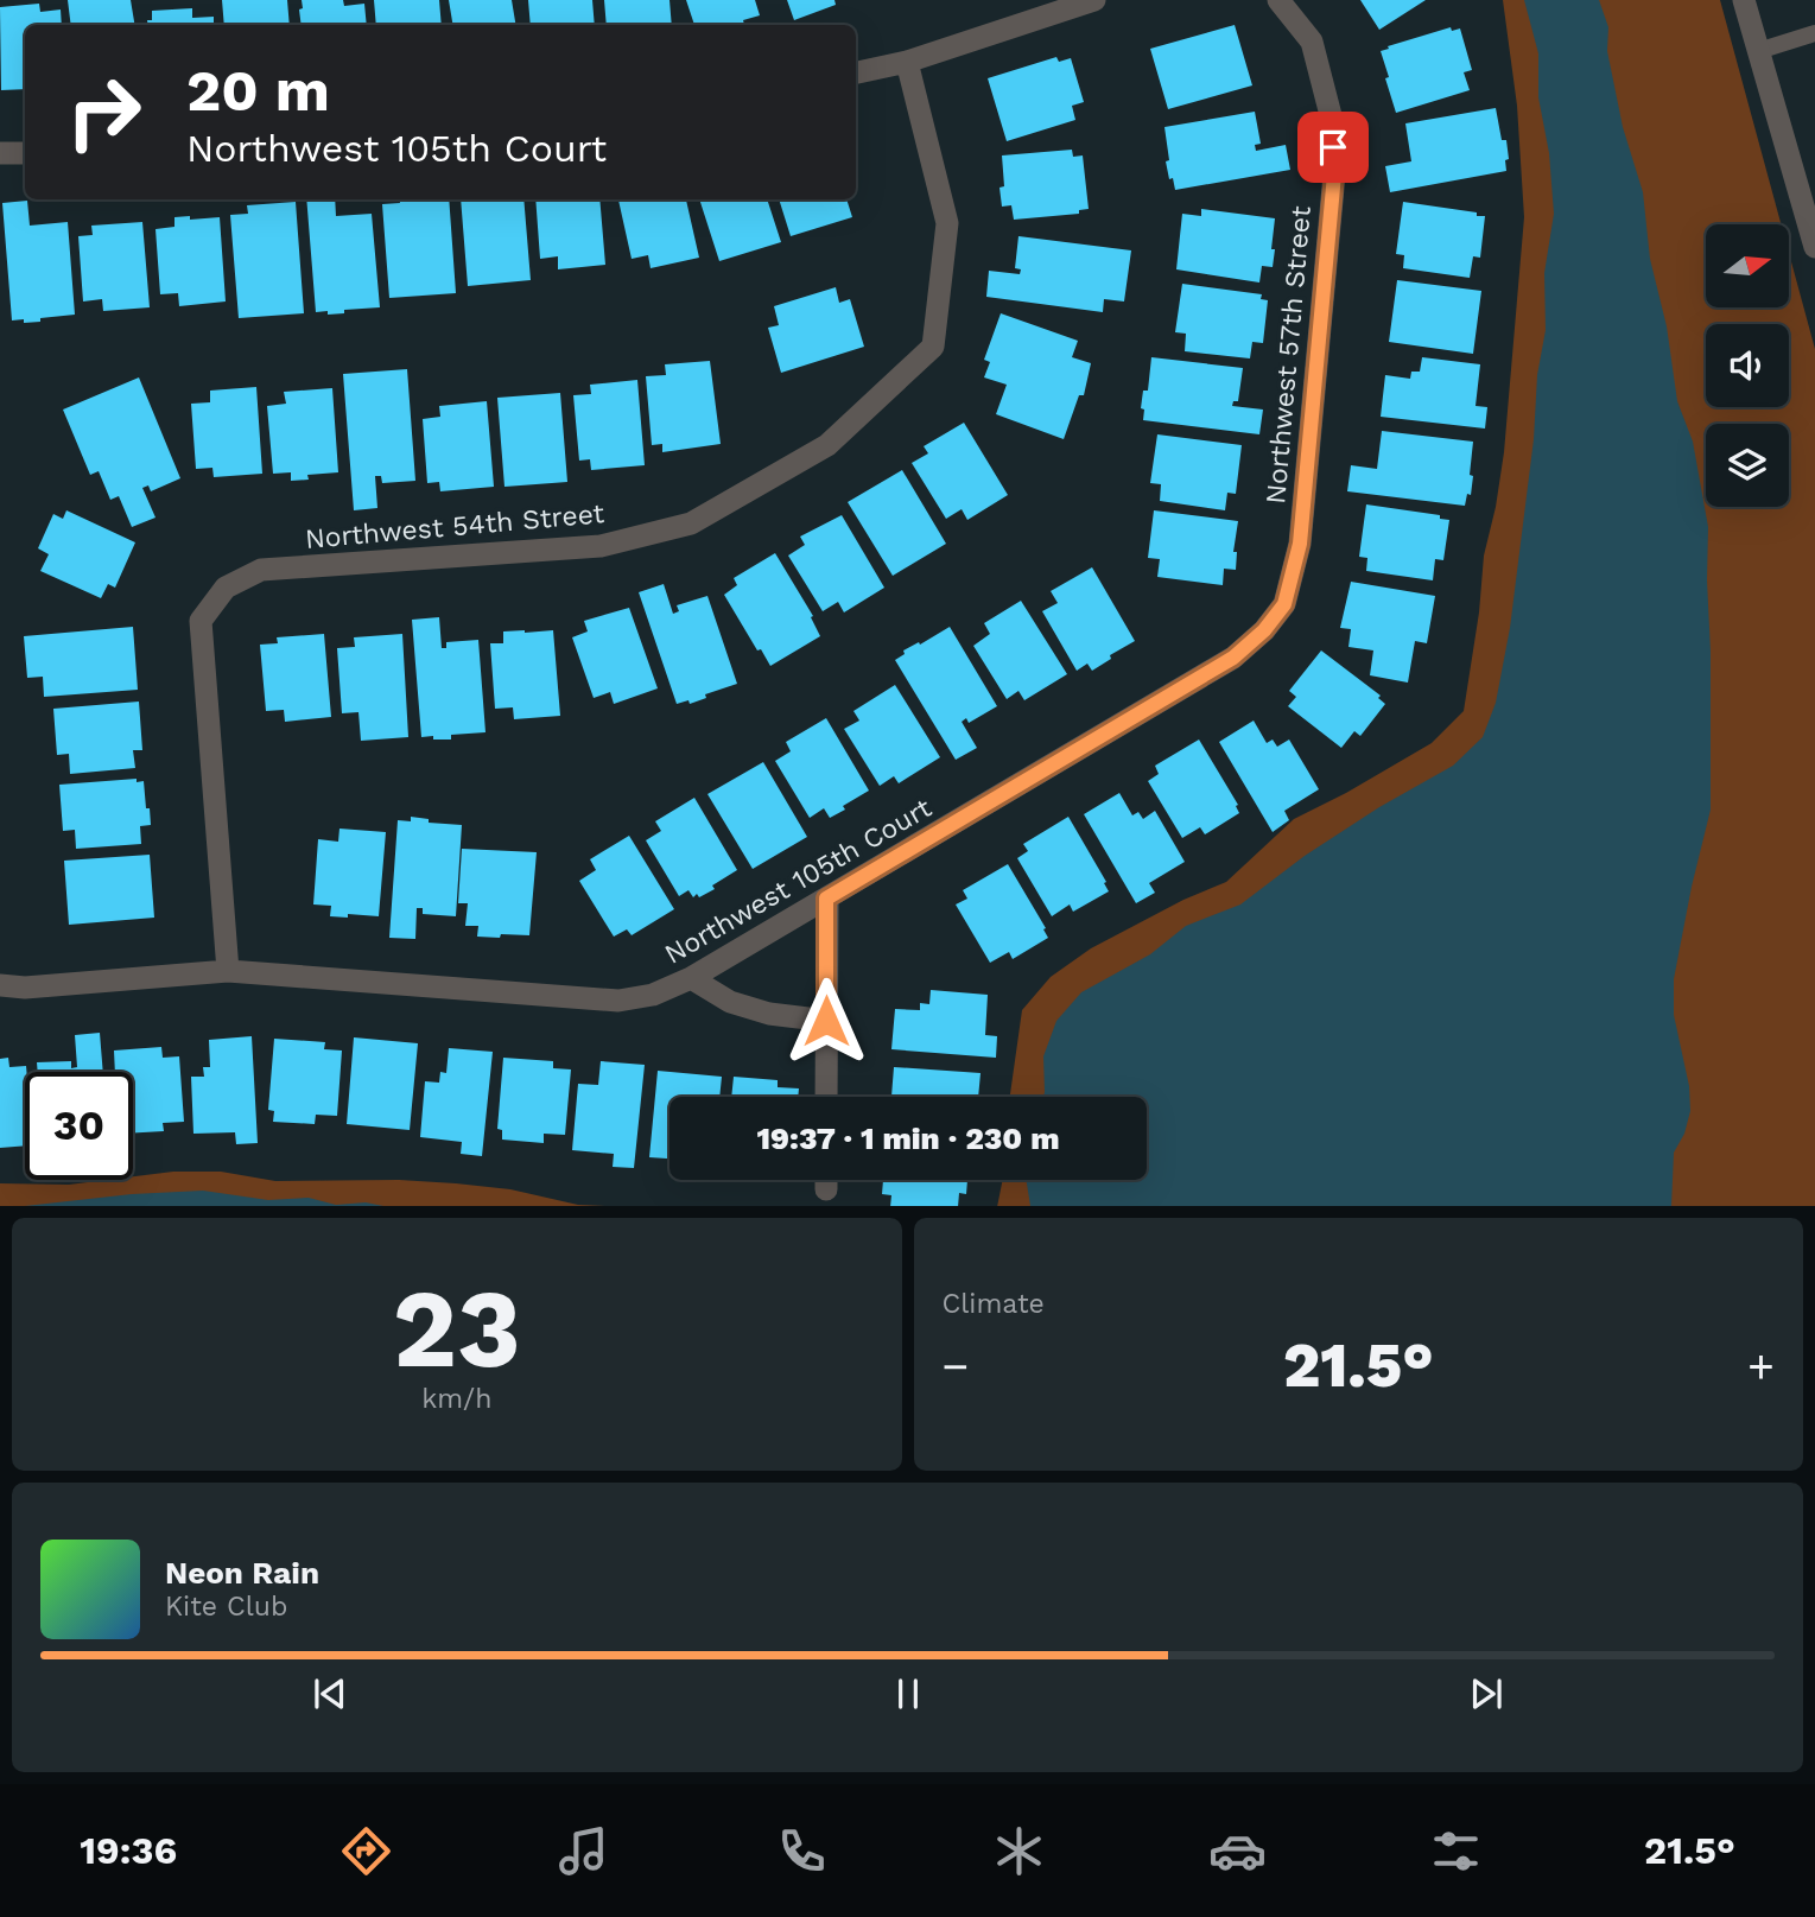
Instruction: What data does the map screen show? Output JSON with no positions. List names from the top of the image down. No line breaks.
{"streets":{"street":["Northwest 57th Street","Northwest 54th Street","Northwest 105th Court"]},"crossings":[["Northwest 57th Street","Northwest 105th Court"],["Northwest 54th Street","Northwest 105th Court"]],"north":"right","page":{"turn":["20 m","Northwest 105th Court"],"limit":"30","trip":"19:37 · 1 min · 230 m","tile":[["23","km/h"],"Climate"],"heat":["−","21.5°","+"],"song":["Neon Rain","Kite Club"],"tabs":["19:36","21.5°"]}}
